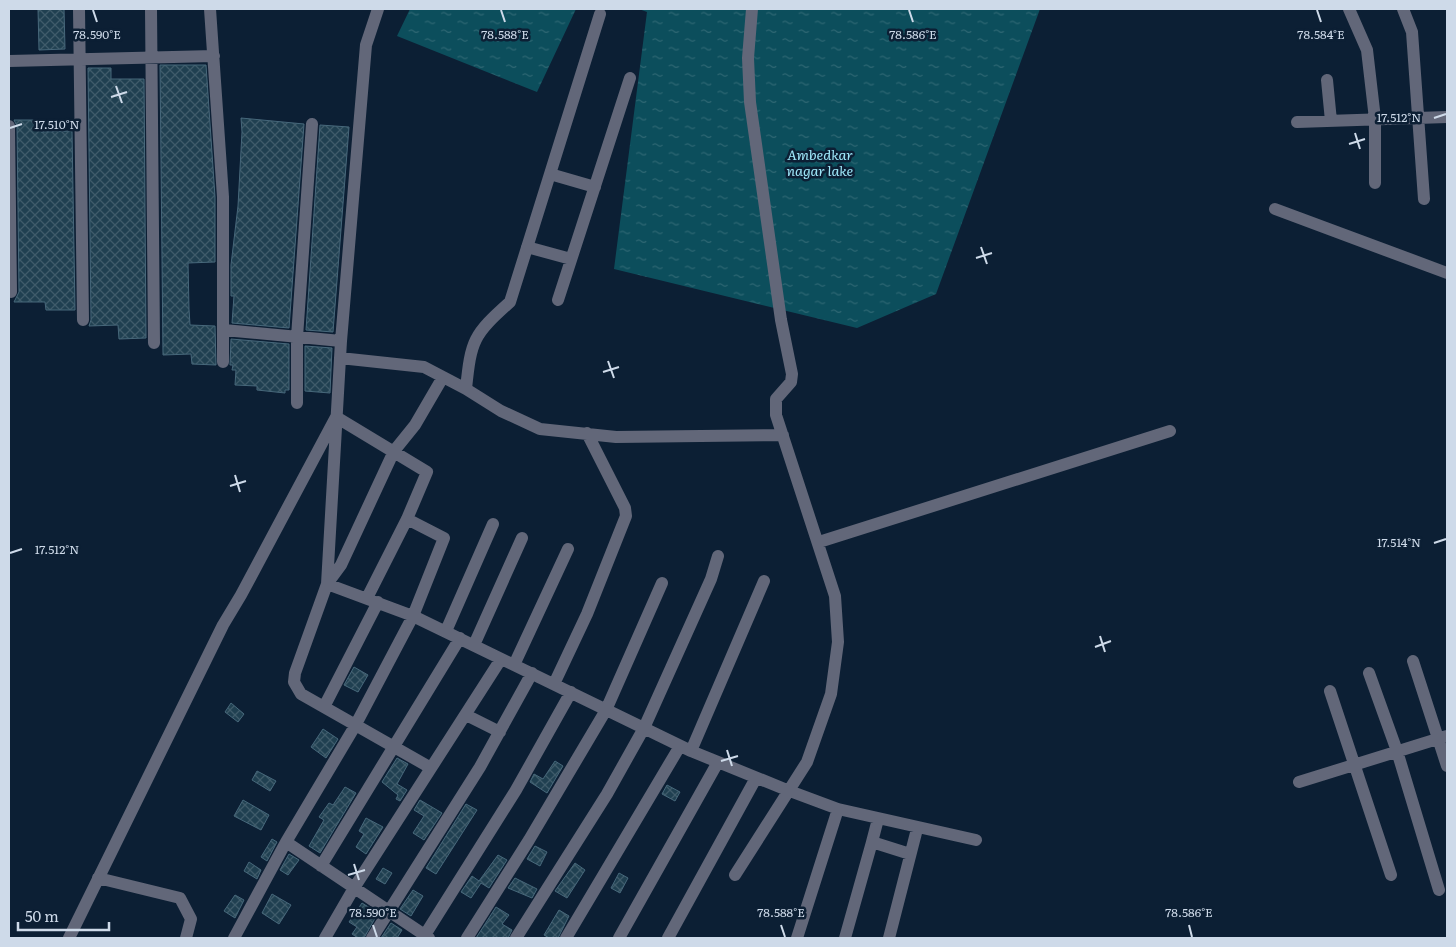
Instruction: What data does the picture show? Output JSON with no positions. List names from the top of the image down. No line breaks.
{"water":["Ambedkar nagar lake"],"scale_bar":"50 m","coordinates":["78.590°E","78.588°E","78.586°E","78.584°E","17.512°N","17.510°N","17.514°N"]}
